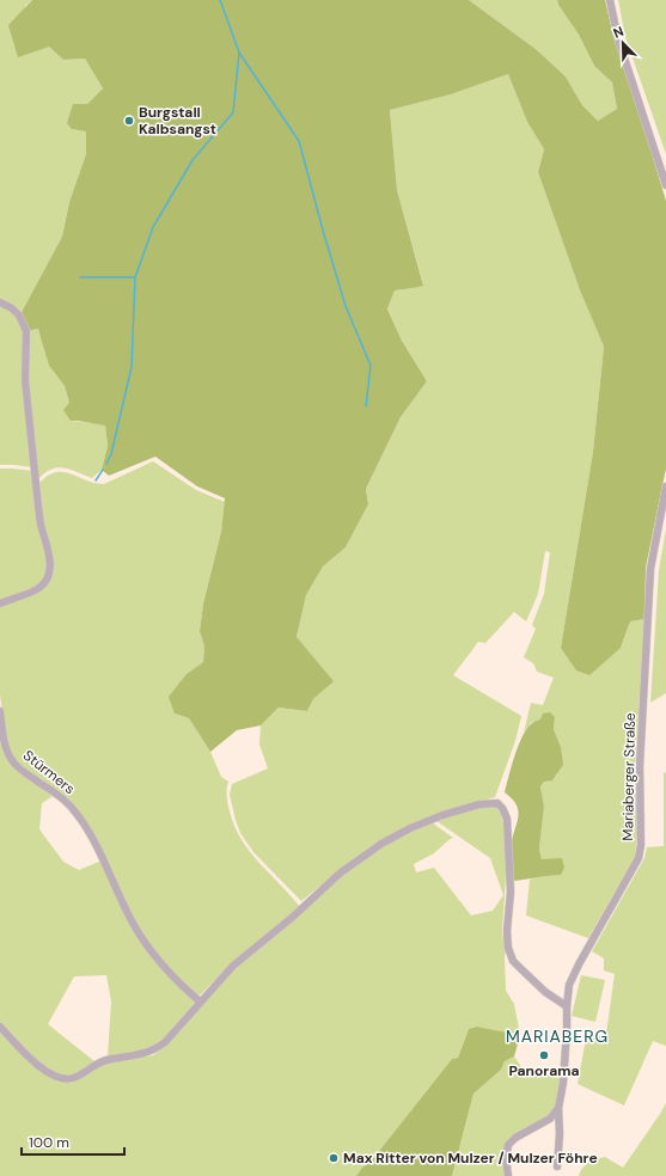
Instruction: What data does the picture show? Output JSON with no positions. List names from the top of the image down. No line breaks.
{"streets":{"street":["Stürmers","Mariaberger Straße"]},"districts":["MARIABERG"],"places":["Burgstall Kalbsangst","Panorama","Max Ritter von Mulzer / Mulzer Föhre"],"scale_bar":"100 m","north":"top left"}
